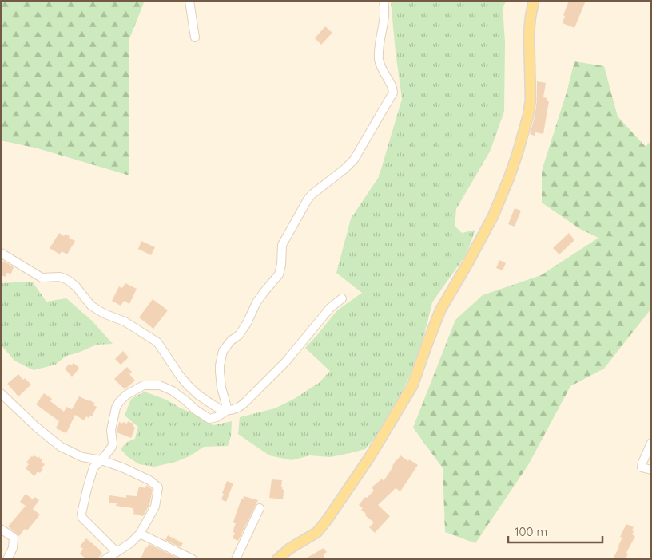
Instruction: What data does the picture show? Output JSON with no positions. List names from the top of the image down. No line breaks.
{"scale_bar":"100 m"}
